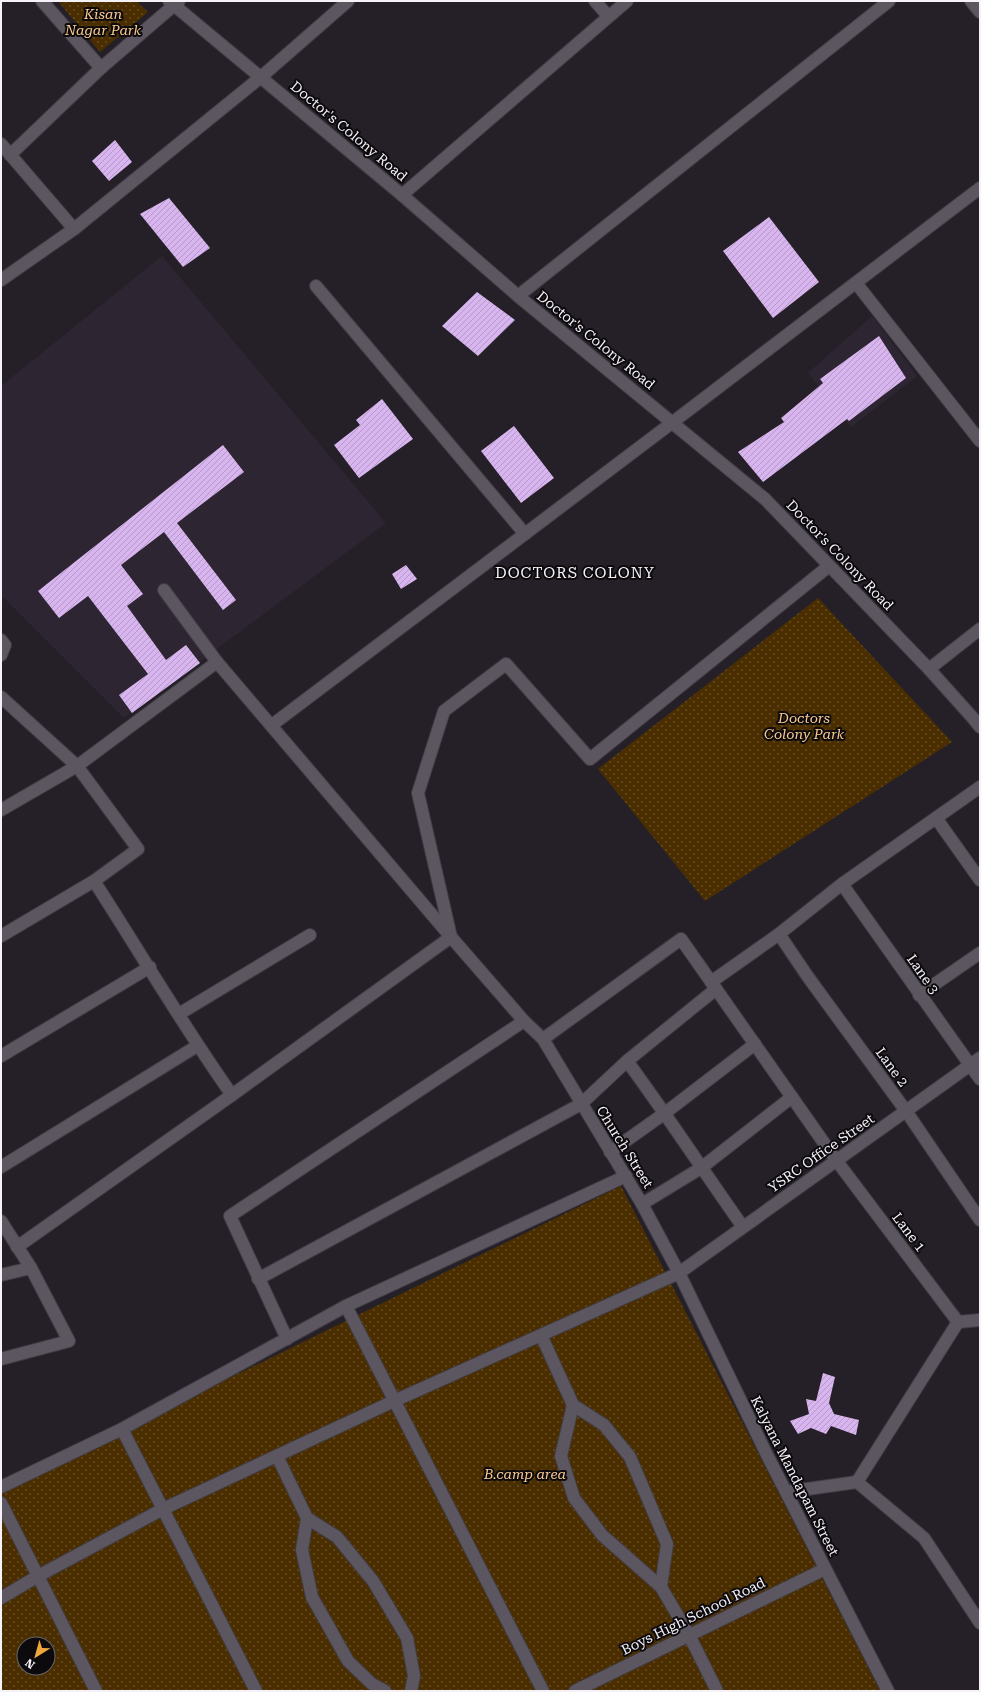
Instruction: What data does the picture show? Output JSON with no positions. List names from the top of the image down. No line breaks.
{"streets":{"street":["Doctor's Colony Road","Lane 3","Lane 2","Church Street","YSRC Office Street","Lane 1","Kalyana Mandapam Street","Boys High School Road"]},"crossings":[["Lane 3","YSRC Office Street"],["Lane 2","YSRC Office Street"],["Church Street","YSRC Office Street"],["Church Street","Lane 1"],["Church Street","Kalyana Mandapam Street"],["YSRC Office Street","Lane 1"],["YSRC Office Street","Kalyana Mandapam Street"],["Kalyana Mandapam Street","Boys High School Road"]],"districts":["DOCTORS COLONY"],"parks":["Kisan Nagar Park","Doctors Colony Park","B.camp area"],"north":"bottom left"}
